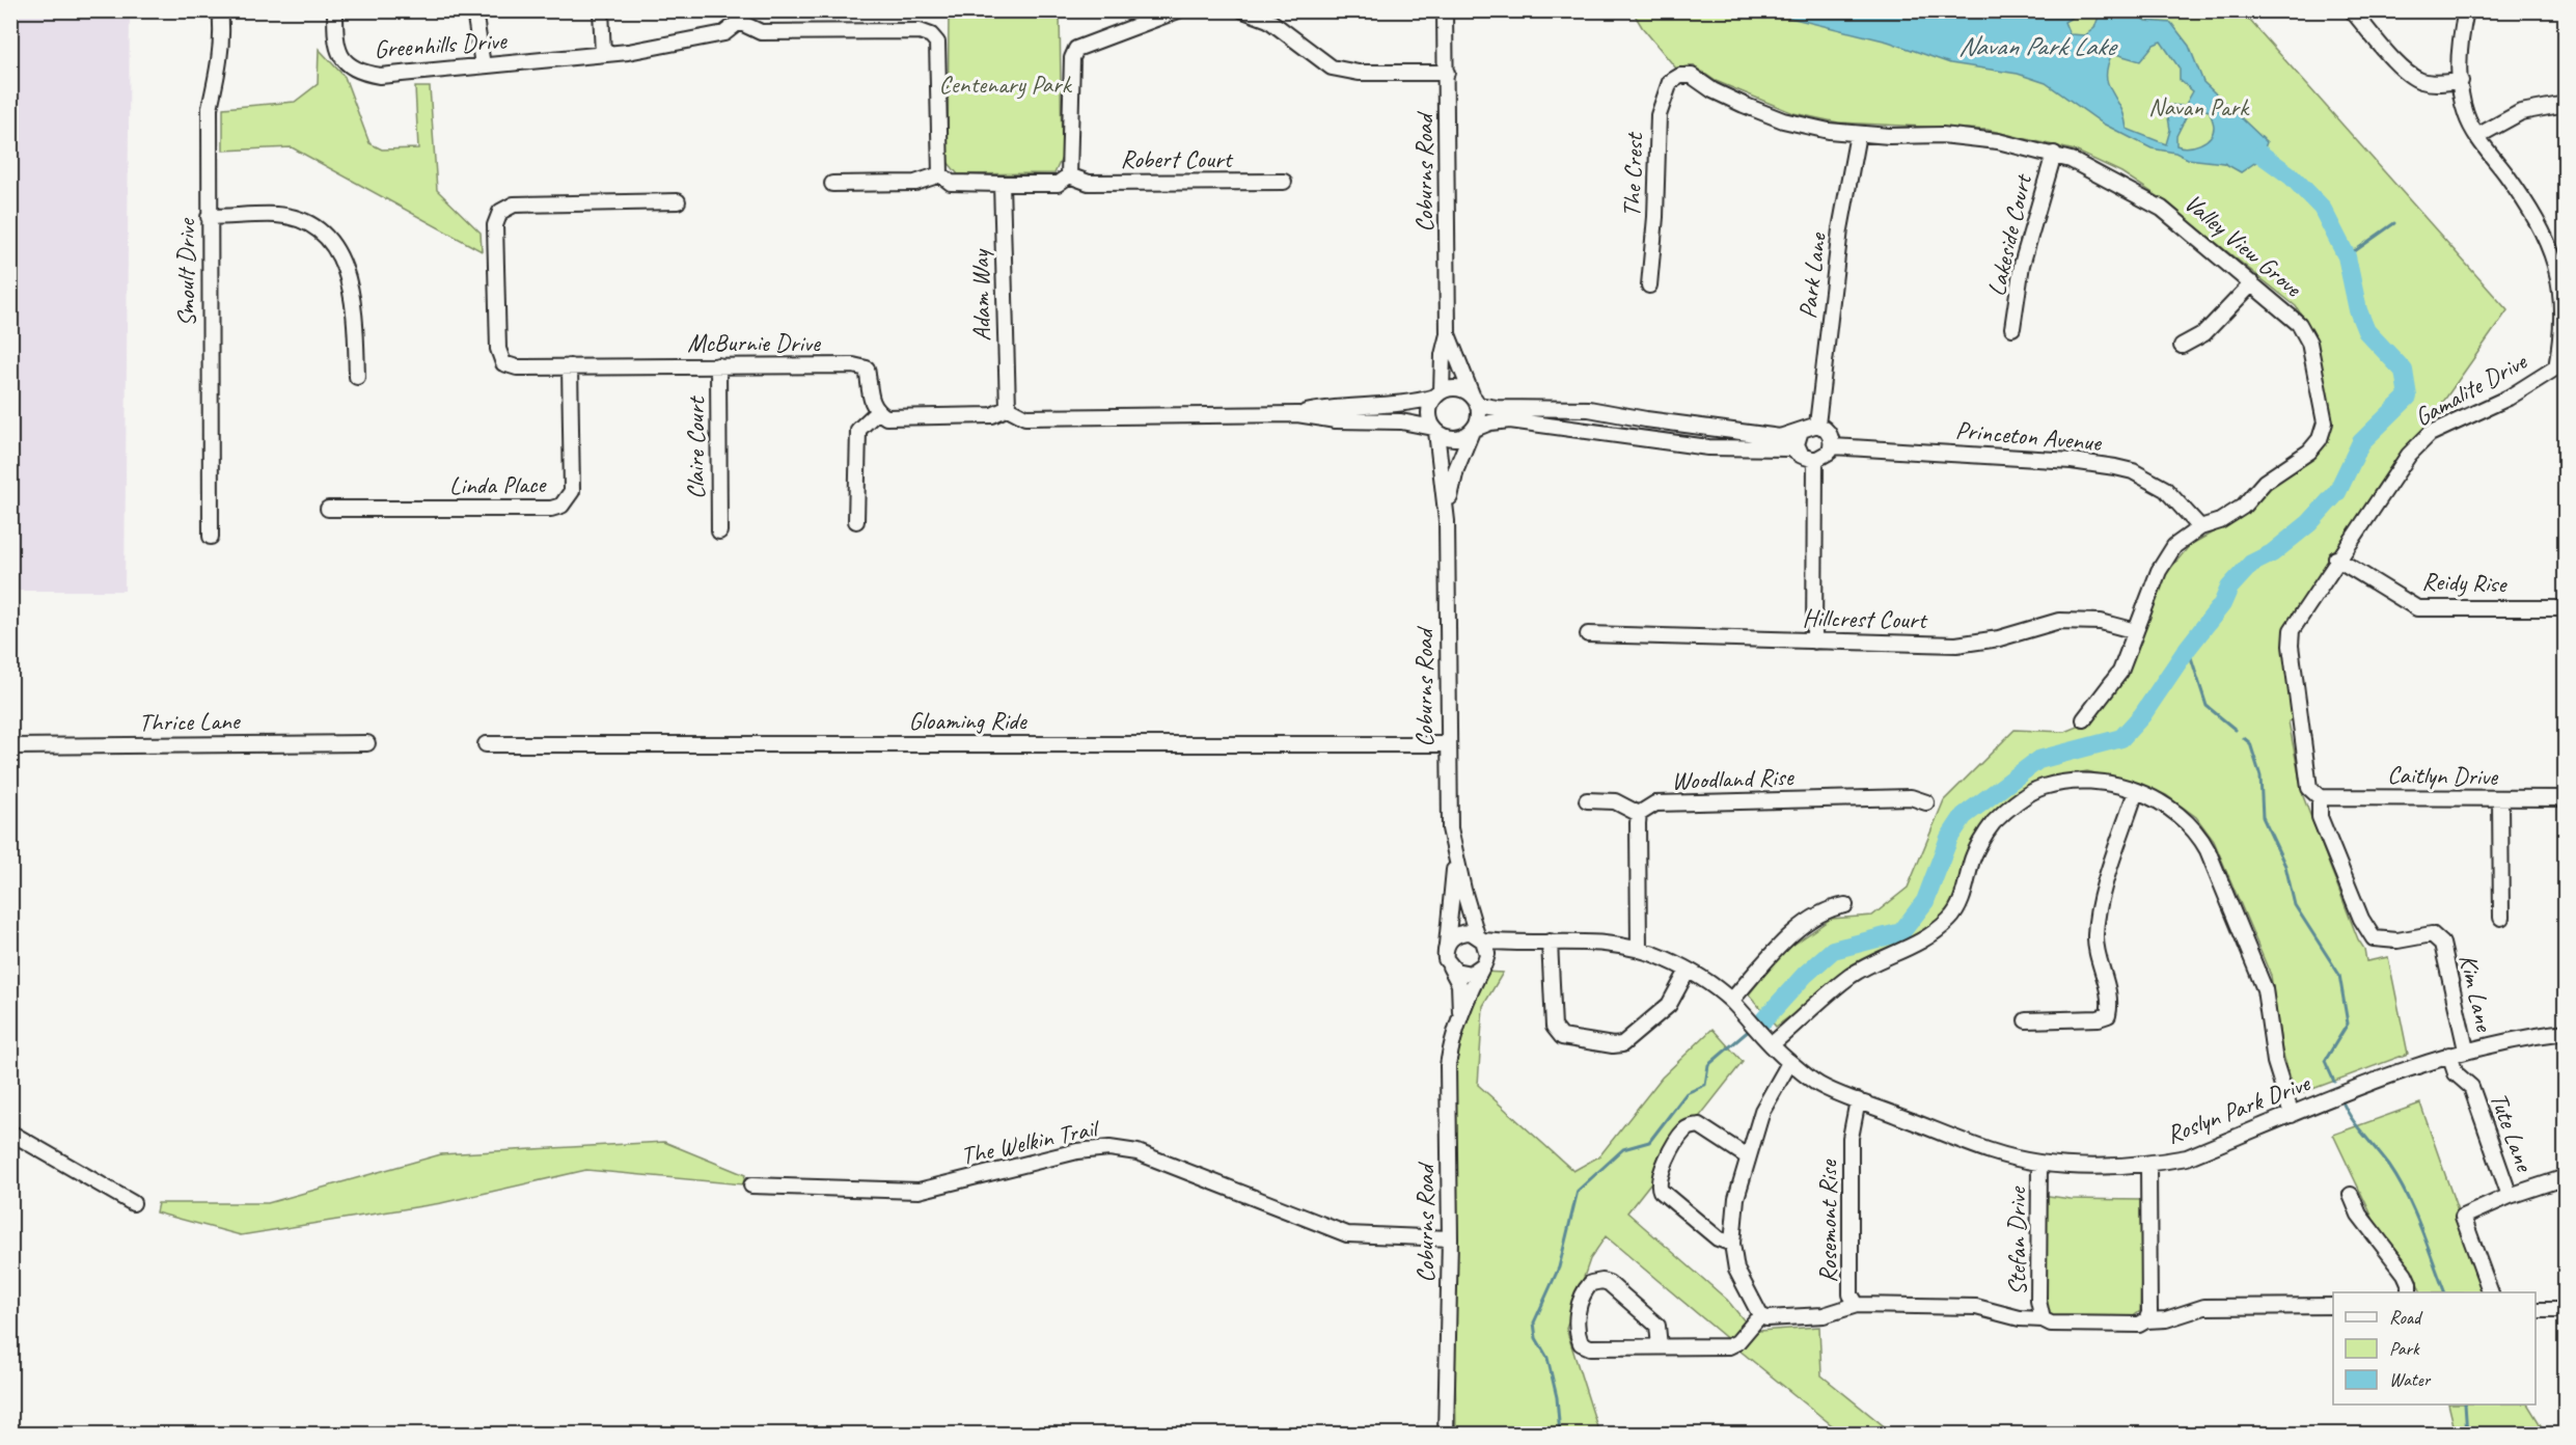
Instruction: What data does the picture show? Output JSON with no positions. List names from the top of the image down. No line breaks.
{"streets":{"street":["Greenhills Drive","Robert Court","Coburns Road","The Crest","Lakeside Court","Valley View Grove","Smoult Drive","Park Lane","Adam Way","McBurnie Drive","Gamalite Drive","Princeton Avenue","Claire Court","Linda Place","Reidy Rise","Hillcrest Court","Gloaming Ride","Thrice Lane","Caitlyn Drive","Woodland Rise","Kim Lane","Roslyn Park Drive","Tute Lane","The Welkin Trail","Rosemont Rise","Stefan Drive"]},"crossings":[["Coburns Road","Gloaming Ride"],["Coburns Road","Roslyn Park Drive"],["Coburns Road","The Welkin Trail"],["The Crest","Valley View Grove"],["Lakeside Court","Valley View Grove"],["Valley View Grove","Park Lane"],["Valley View Grove","Princeton Avenue"],["Valley View Grove","Hillcrest Court"],["Park Lane","Princeton Avenue"],["McBurnie Drive","Claire Court"],["McBurnie Drive","Linda Place"],["Gamalite Drive","Reidy Rise"],["Gamalite Drive","Caitlyn Drive"],["Gamalite Drive","Kim Lane"],["Kim Lane","Roslyn Park Drive"],["Roslyn Park Drive","Tute Lane"],["Roslyn Park Drive","Rosemont Rise"],["Roslyn Park Drive","Stefan Drive"],["Rosemont Rise","Stefan Drive"]],"water":["Navan Park Lake"],"parks":["Centenary Park","Navan Park"],"legend":["Road","Park","Water"]}
